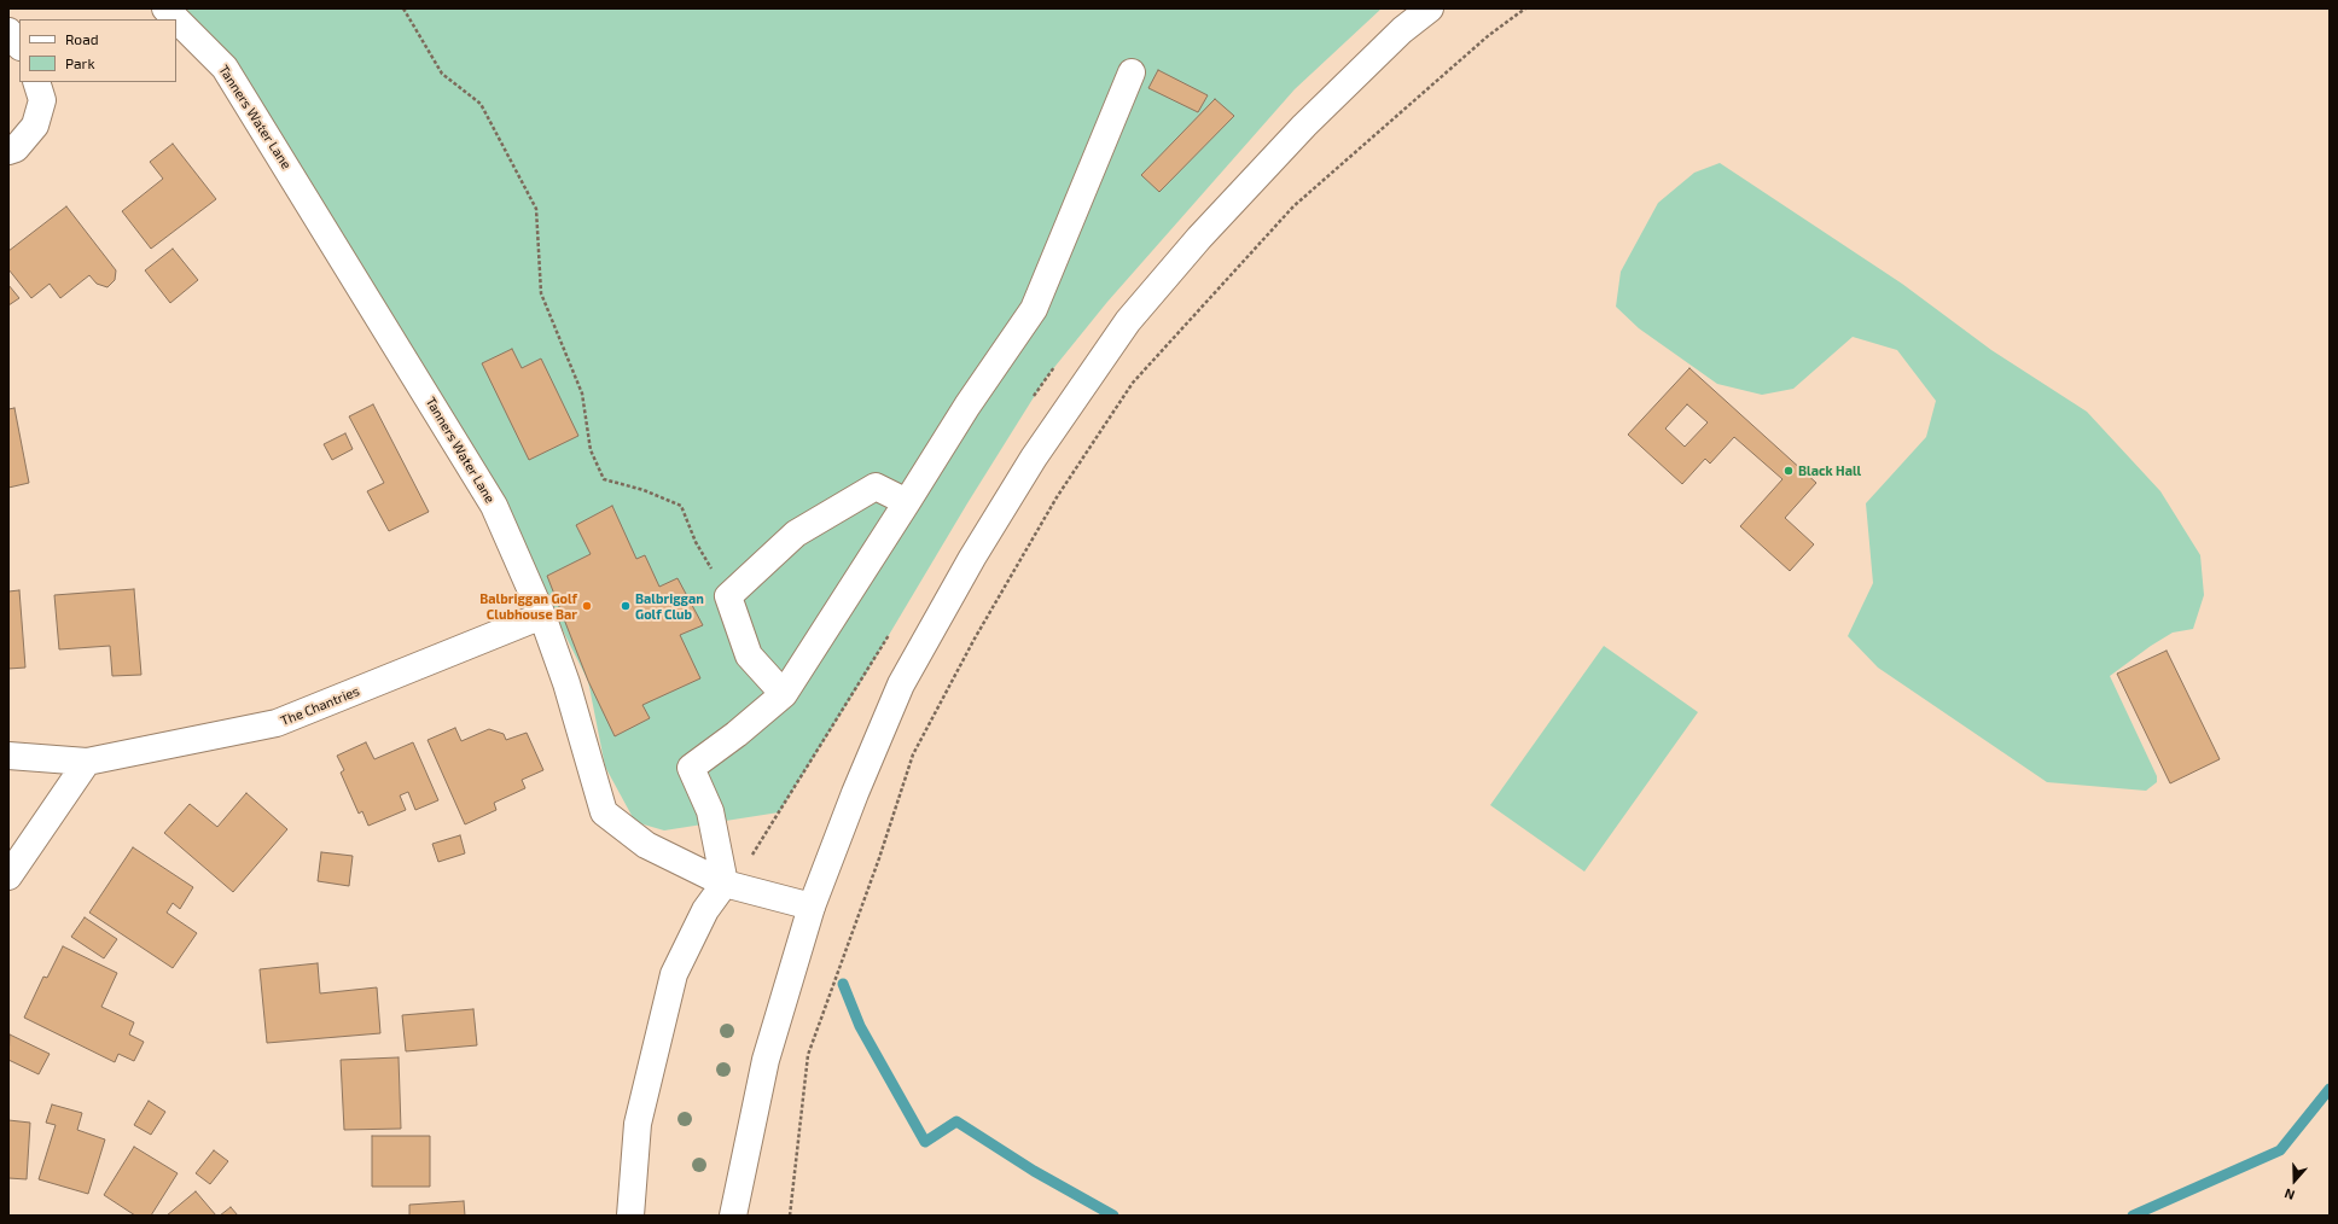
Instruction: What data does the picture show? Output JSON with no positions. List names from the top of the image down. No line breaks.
{"streets":{"street":["Tanners Water Lane","The Chantries"]},"crossings":[["Tanners Water Lane","The Chantries"]],"places":["Black Hall","Balbriggan Golf Clubhouse Bar","Balbriggan Golf Club"],"legend":["Road","Park"],"north":"bottom"}
